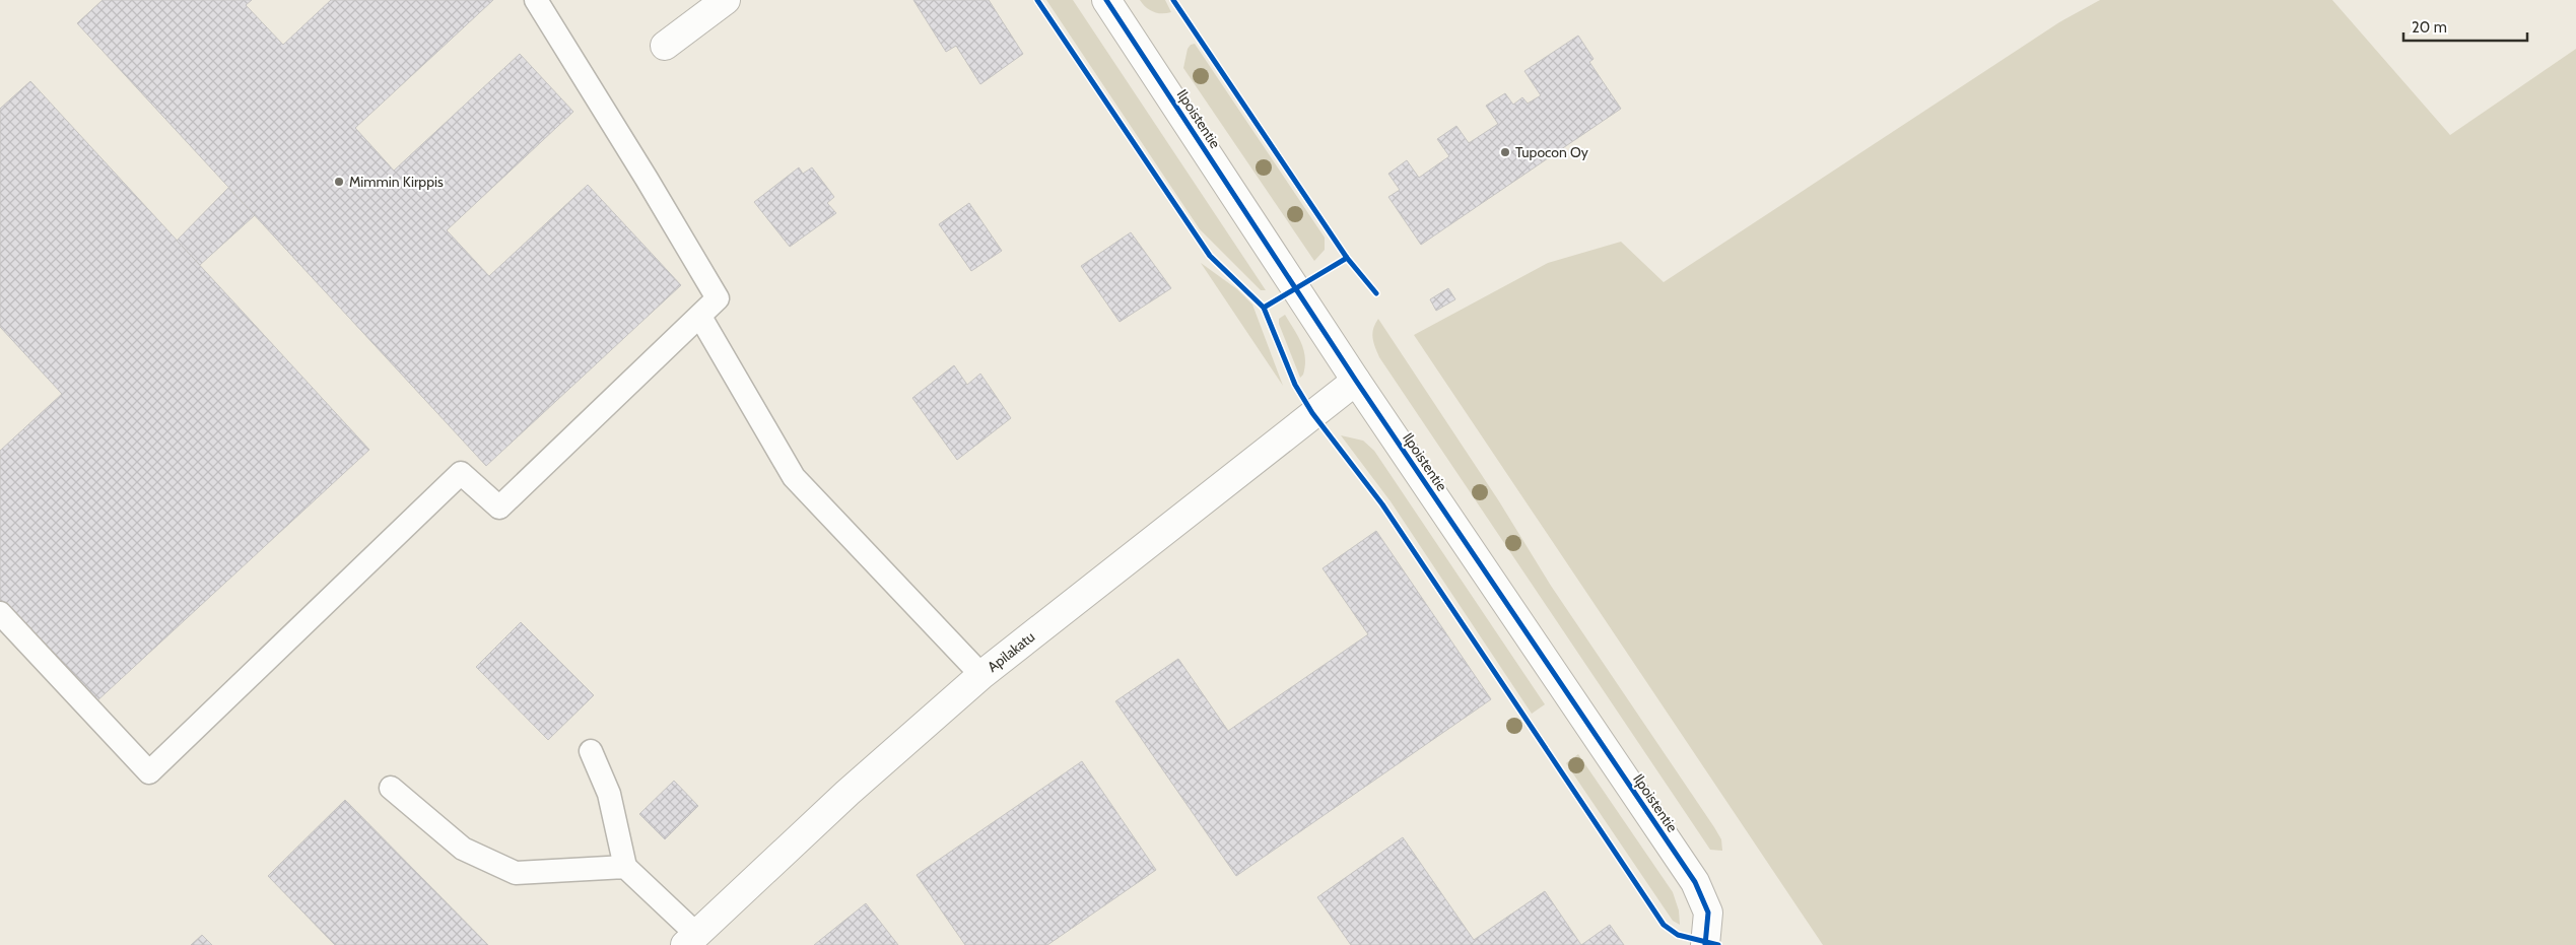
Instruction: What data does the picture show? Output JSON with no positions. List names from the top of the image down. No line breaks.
{"streets":{"street":["Ilpoistentie","Apilakatu"]},"crossings":[["Ilpoistentie","Apilakatu"]],"places":["Tupocon Oy","Mimmin Kirppis"],"scale_bar":"20 m"}
